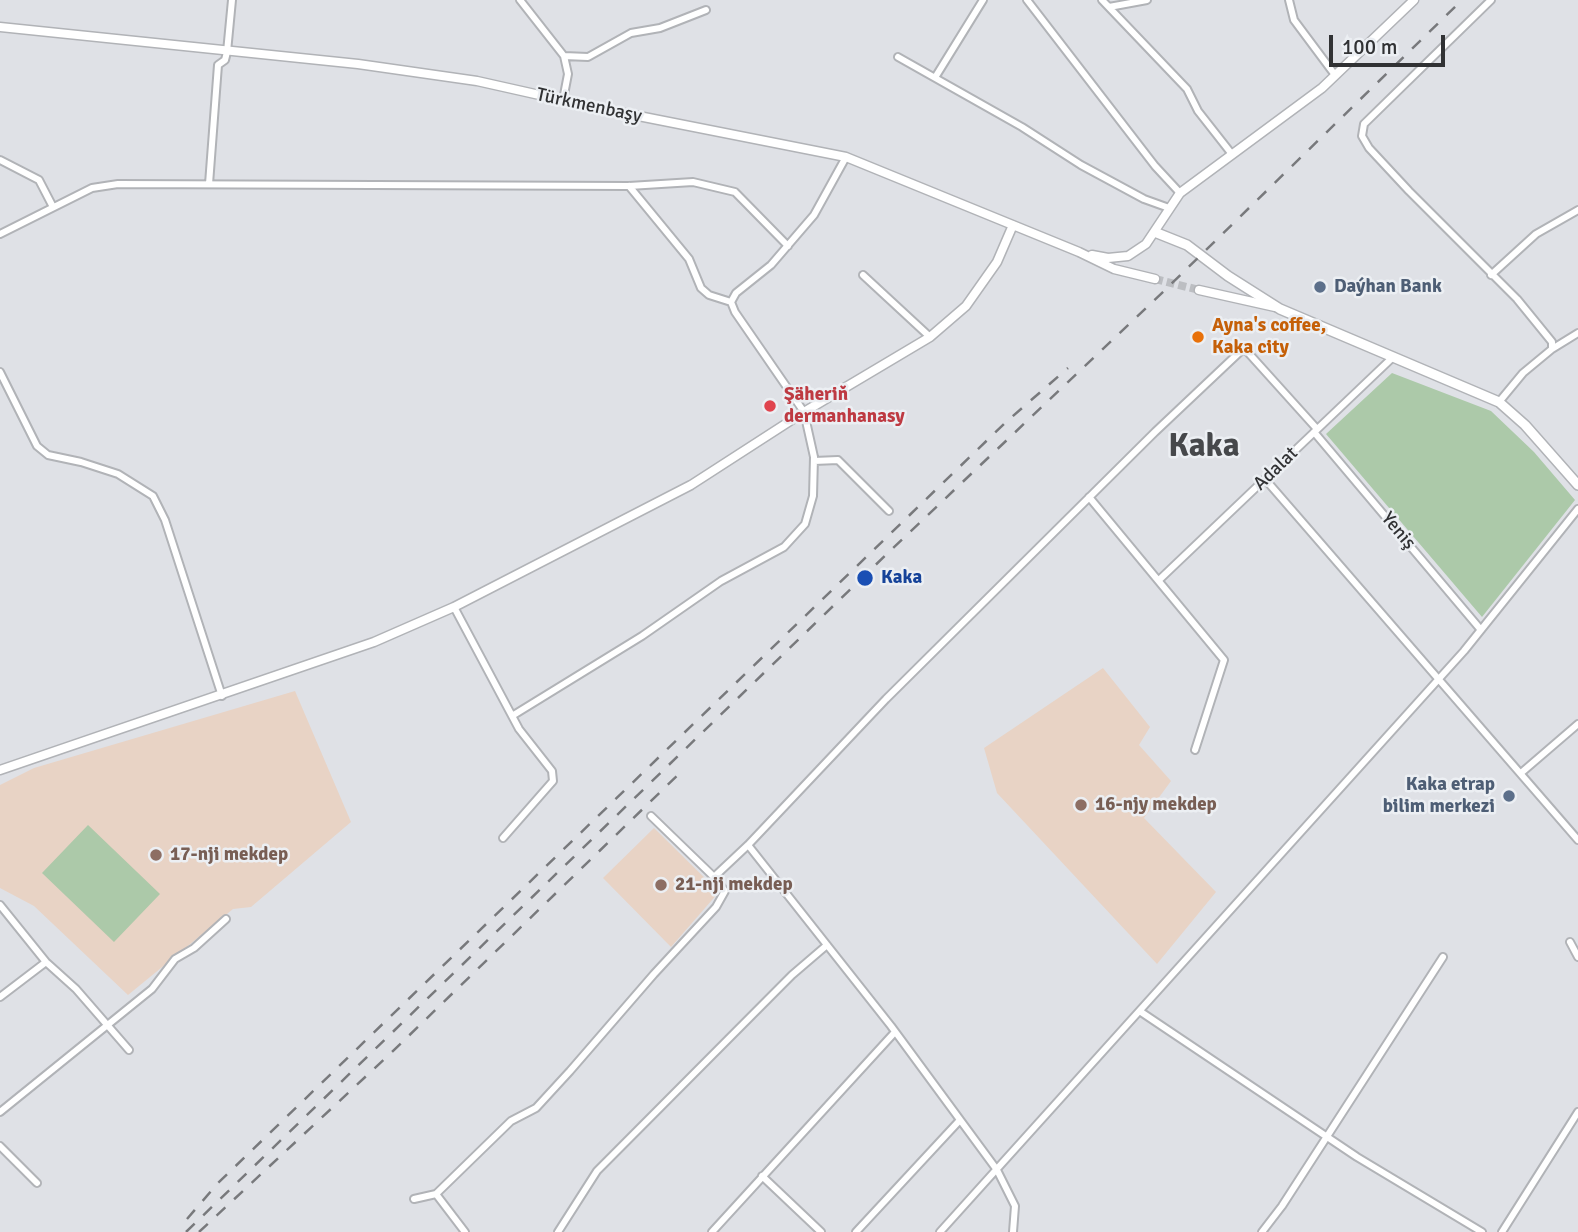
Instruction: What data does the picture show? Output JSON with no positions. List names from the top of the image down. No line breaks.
{"streets":{"street":["Türkmenbaşy","Adalat","Yeniş"]},"crossings":[["Adalat","Yeniş"]],"districts":["Kaka"],"places":["Daýhan Bank","Ayna's coffee, Kaka city","Şäheriň dermanhanasy","Kaka","Kaka etrap bilim merkezi","16-njy mekdep","17-nji mekdep","21-nji mekdep"],"scale_bar":"100 m"}
